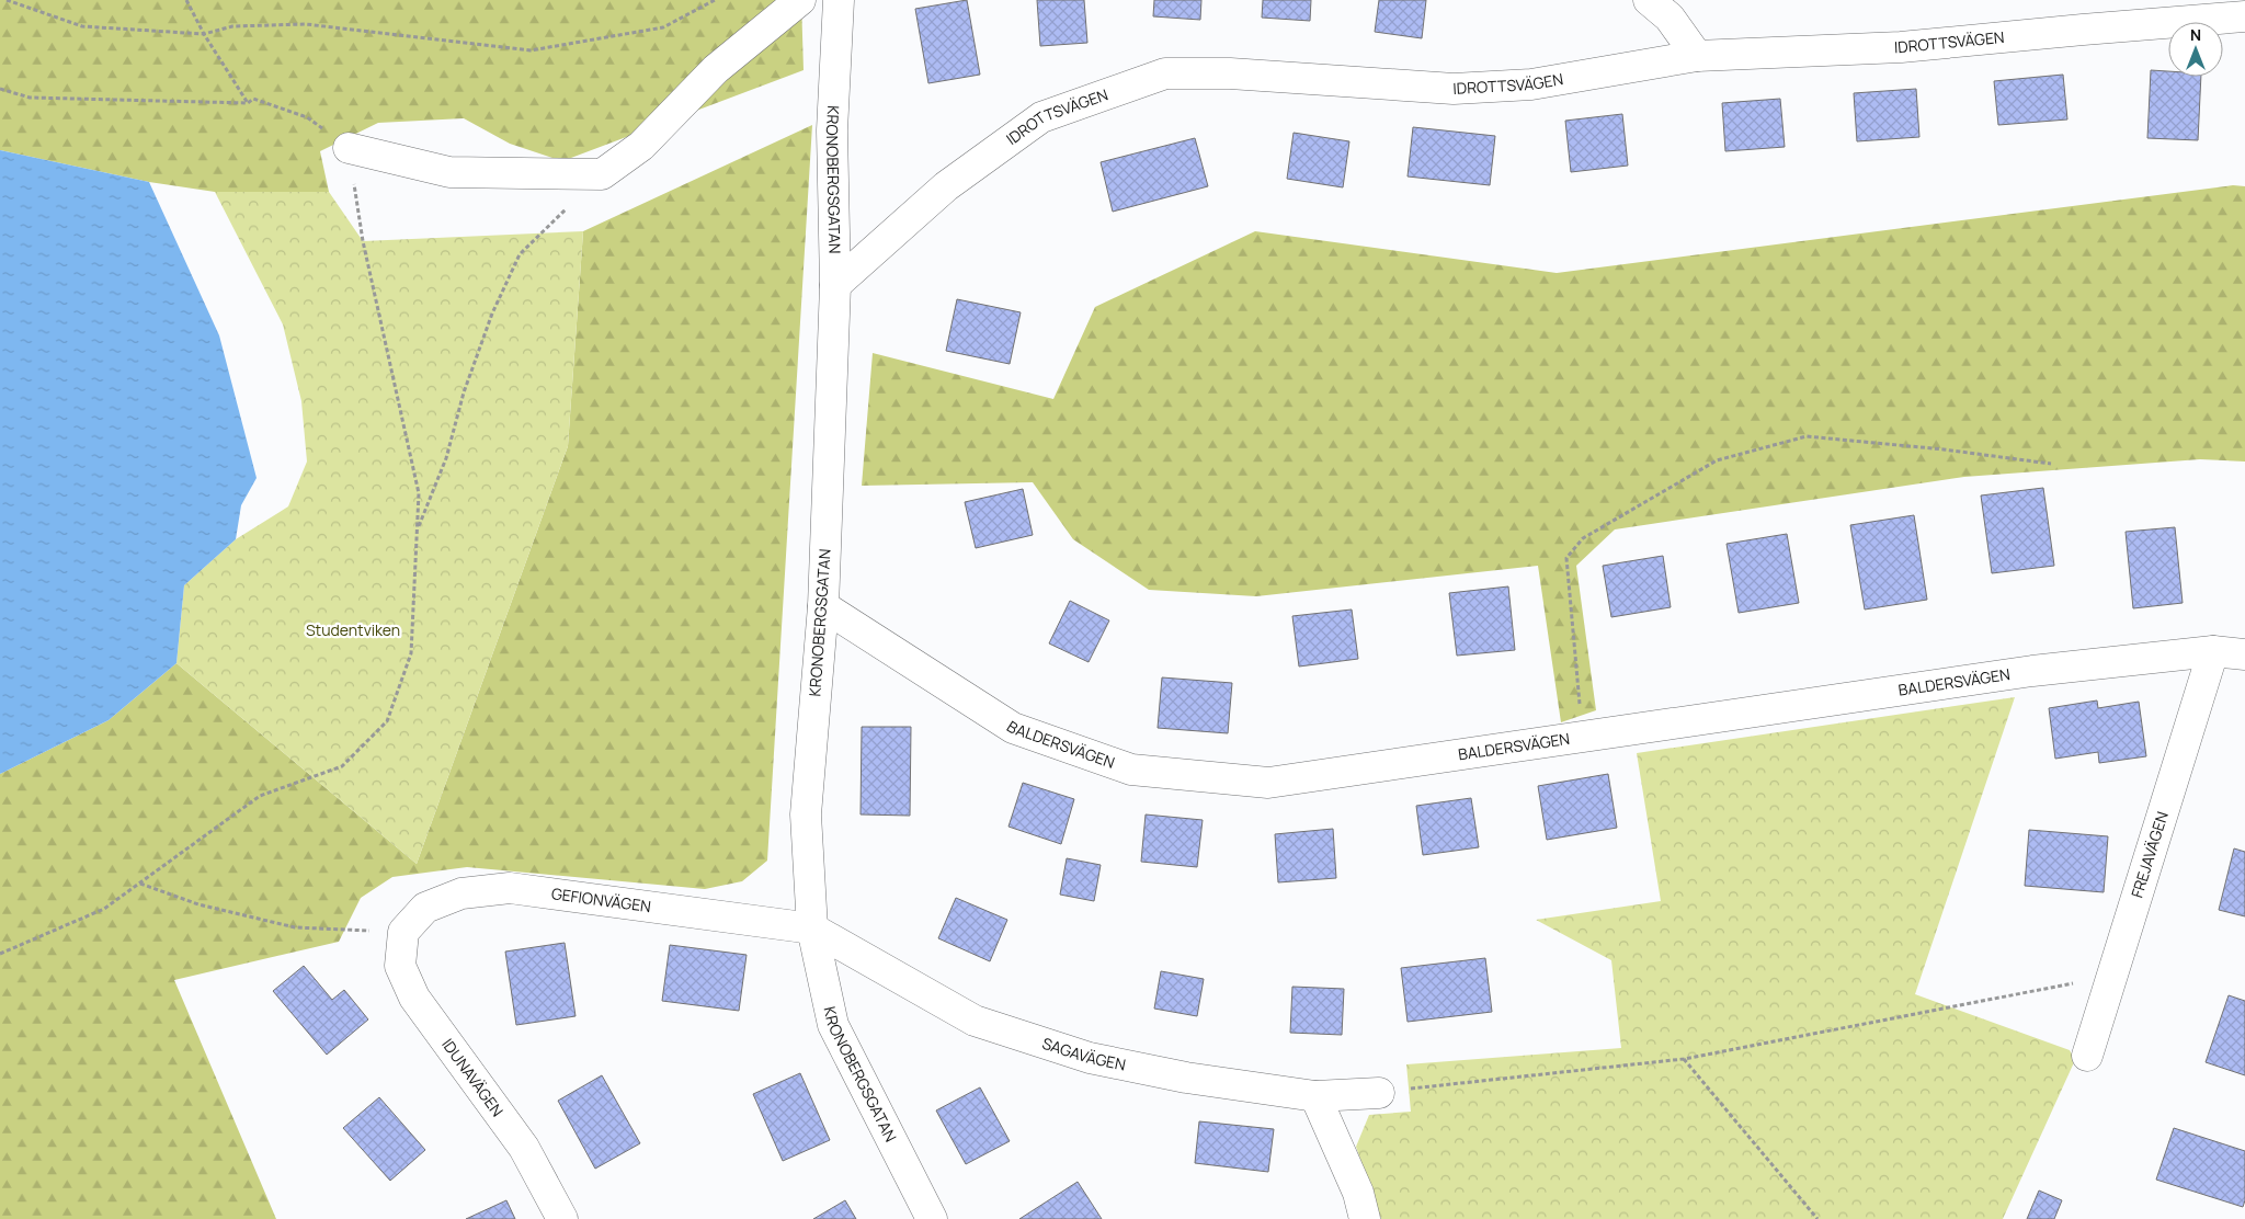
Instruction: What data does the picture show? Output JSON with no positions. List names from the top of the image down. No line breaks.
{"streets":{"street":["IDROTTSVÄGEN","KRONOBERGSGATAN","BALDERSVÄGEN","FREJAVÄGEN","GEFIONVÄGEN","SAGAVÄGEN","IDUNAVÄGEN"]},"crossings":[["IDROTTSVÄGEN","KRONOBERGSGATAN"],["KRONOBERGSGATAN","BALDERSVÄGEN"],["KRONOBERGSGATAN","GEFIONVÄGEN"],["KRONOBERGSGATAN","SAGAVÄGEN"],["BALDERSVÄGEN","FREJAVÄGEN"],["GEFIONVÄGEN","SAGAVÄGEN"],["GEFIONVÄGEN","IDUNAVÄGEN"]],"parks":["Studentviken"],"north":"top"}
